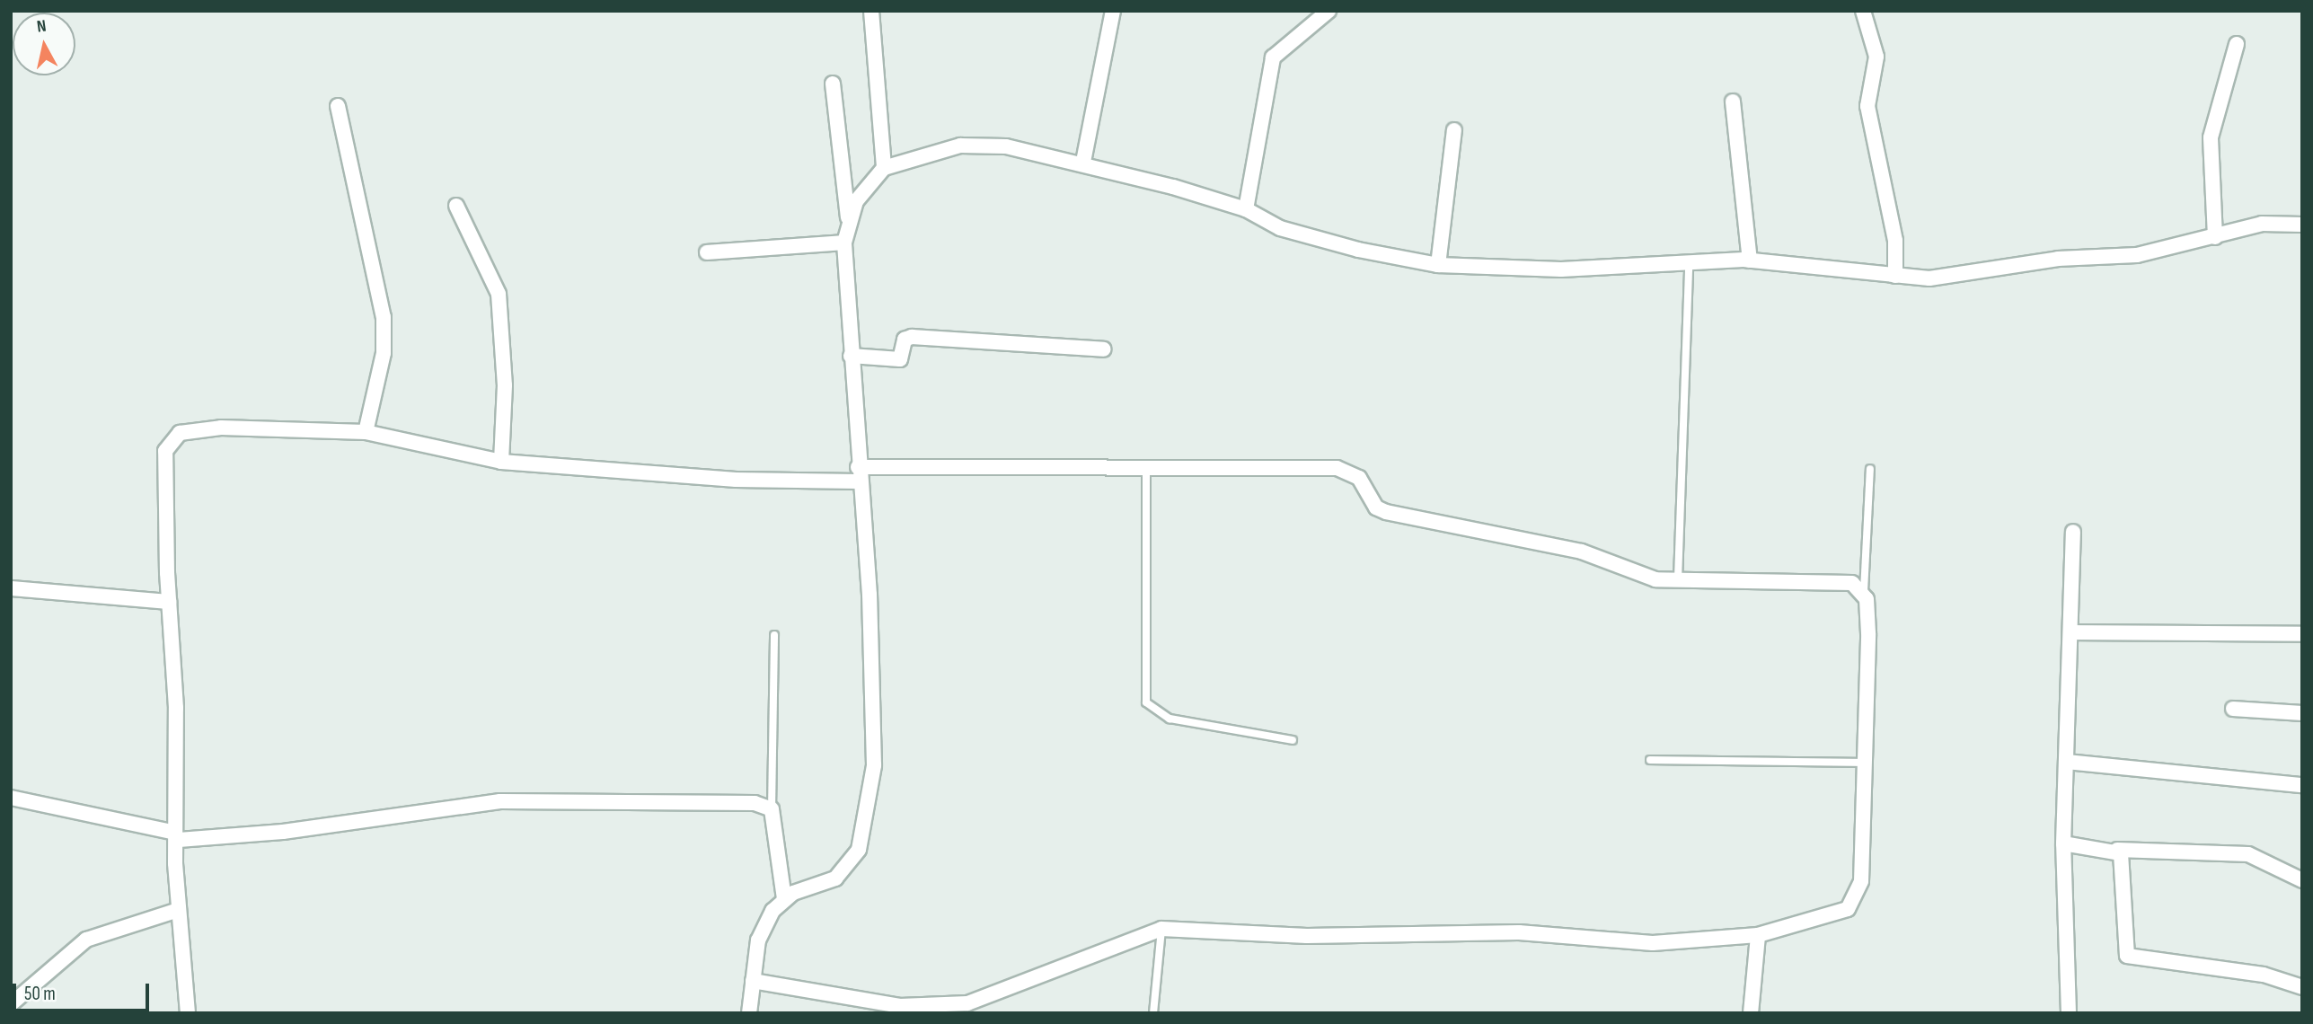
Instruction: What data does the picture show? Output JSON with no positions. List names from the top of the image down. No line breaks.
{"scale_bar":"50 m","north":"top"}
